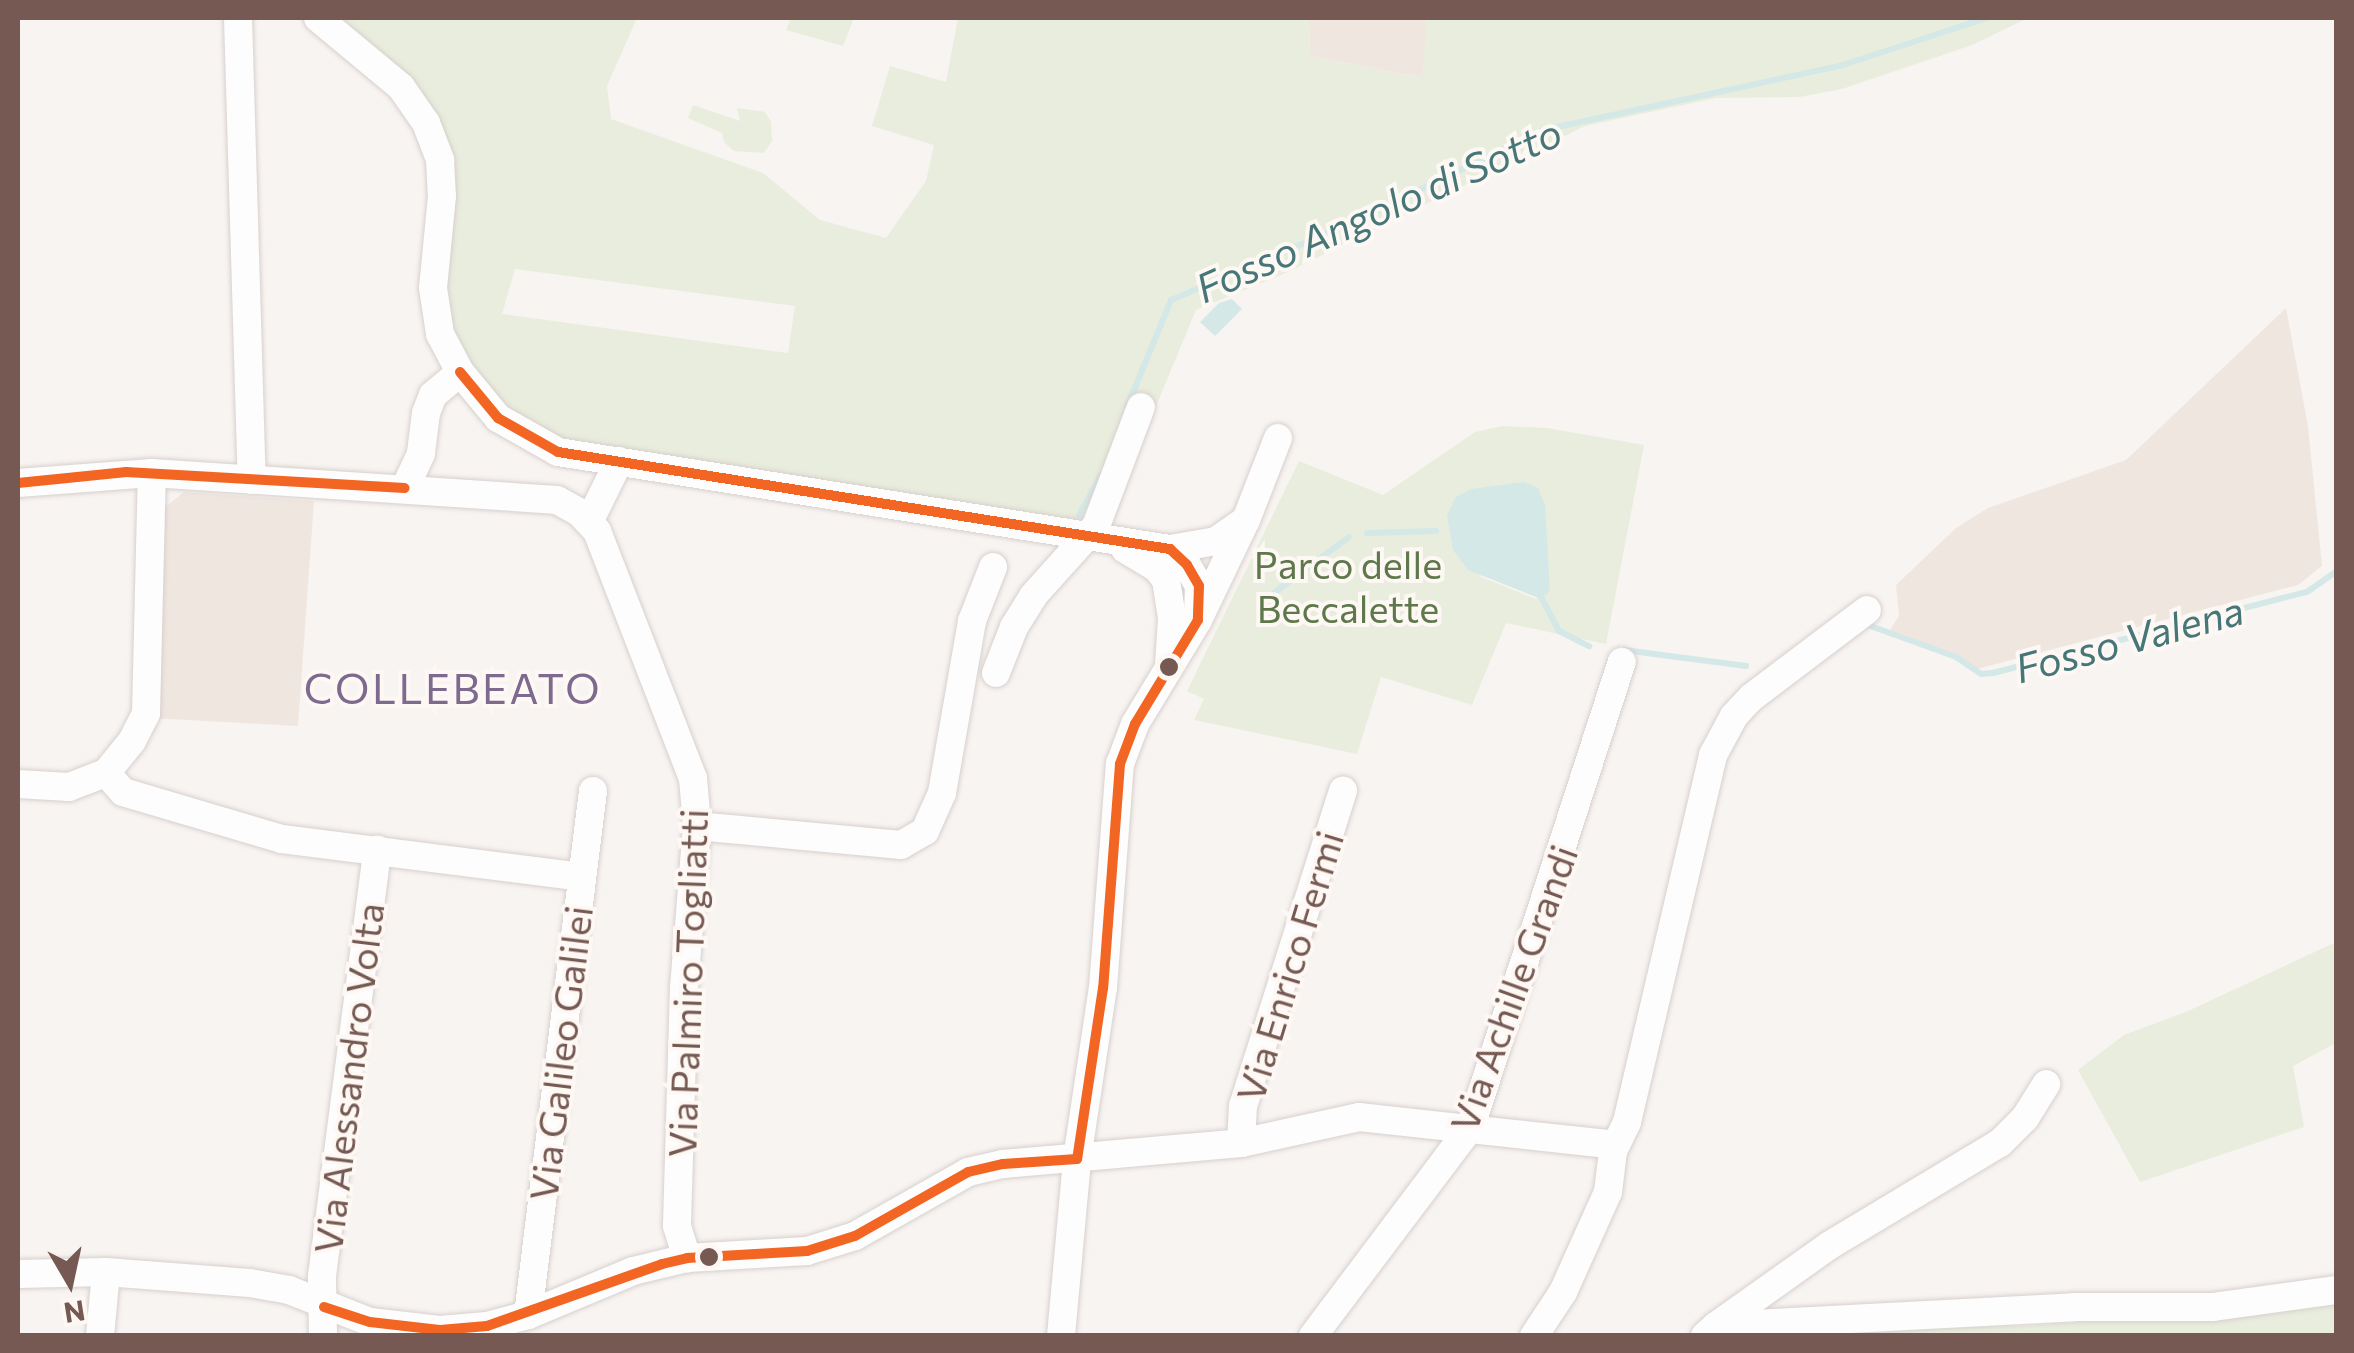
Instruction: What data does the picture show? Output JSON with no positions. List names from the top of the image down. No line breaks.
{"streets":{"street":["Via Enrico Fermi","Via Palmiro Togliatti","Via Achille Grandi","Via Galileo Galilei","Via Alessandro Volta"]},"crossings":[["Via Enrico Fermi","Via Palmiro Togliatti"],["Via Enrico Fermi","Via Achille Grandi"],["Via Enrico Fermi","Via Galileo Galilei"],["Via Enrico Fermi","Via Alessandro Volta"]],"districts":["COLLEBEATO"],"water":["Fosso Angolo di Sotto","Fosso Valena"],"parks":["Parco delle Beccalette"],"north":"bottom"}
